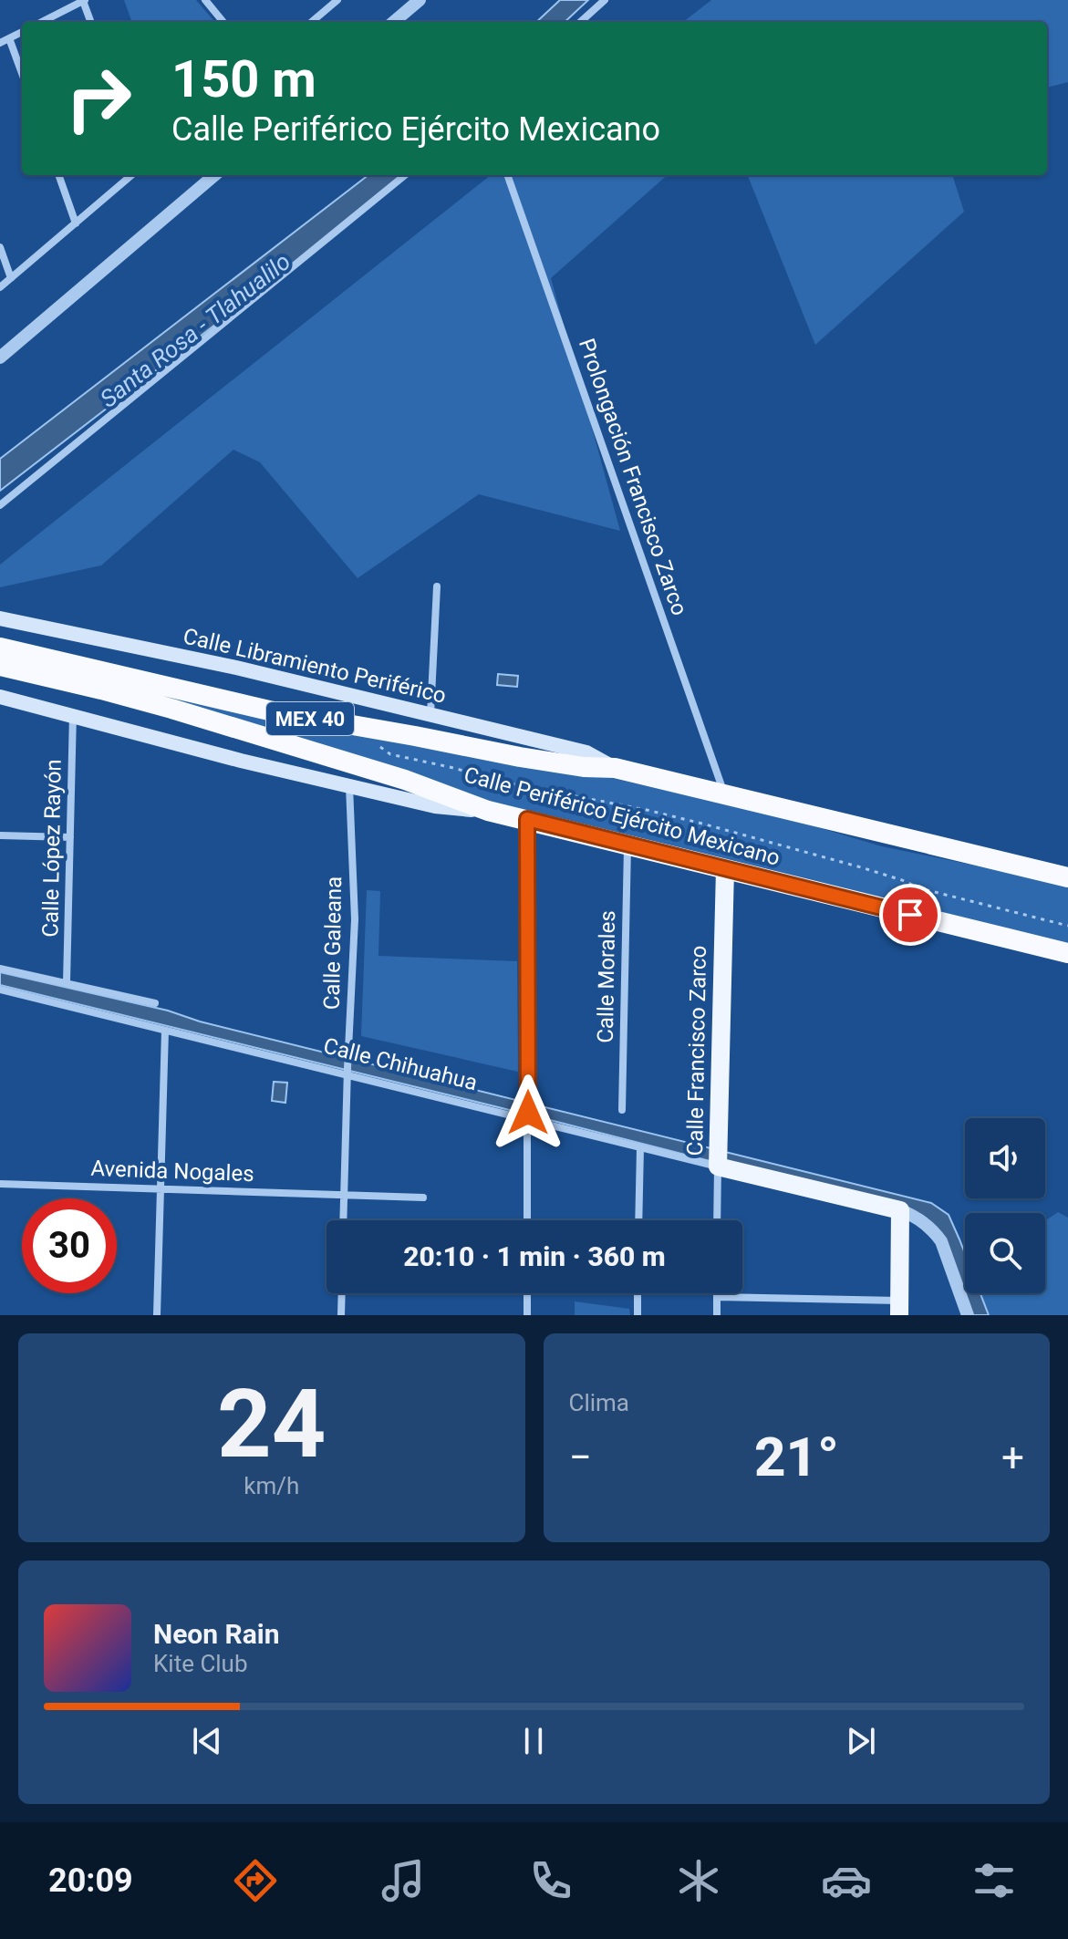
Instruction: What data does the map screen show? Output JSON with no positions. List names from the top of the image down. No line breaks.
{"streets":{"highway":["MEX 40","Calle Periférico Ejército Mexicano"],"main road":["Calle Libramiento Periférico","Calle Francisco Zarco","Calle Chihuahua"],"street":["Prolongación Francisco Zarco","Calle López Rayón","Calle Galeana","Calle Morales","Avenida Nogales"]},"crossings":[["Prolongación Francisco Zarco","Calle Periférico Ejército Mexicano"],["Calle Libramiento Periférico","Calle Periférico Ejército Mexicano"],["MEX 40","Calle Periférico Ejército Mexicano"],["MEX 40","Calle López Rayón"],["MEX 40","Calle Galeana"],["Calle Periférico Ejército Mexicano","Calle Morales"],["Calle Periférico Ejército Mexicano","Calle Francisco Zarco"],["Calle Galeana","Calle Chihuahua"],["Calle Galeana","Avenida Nogales"],["Calle Francisco Zarco","Calle Chihuahua"]],"water":["Santa Rosa - Tlahualilo"],"page":{"turn":["150 m","Calle Periférico Ejército Mexicano"],"limit":"30","trip":"20:10 · 1 min · 360 m","tile":[["24","km/h"],"Clima"],"heat":["−","21°","+"],"song":["Neon Rain","Kite Club"],"tabs":"20:09"}}
